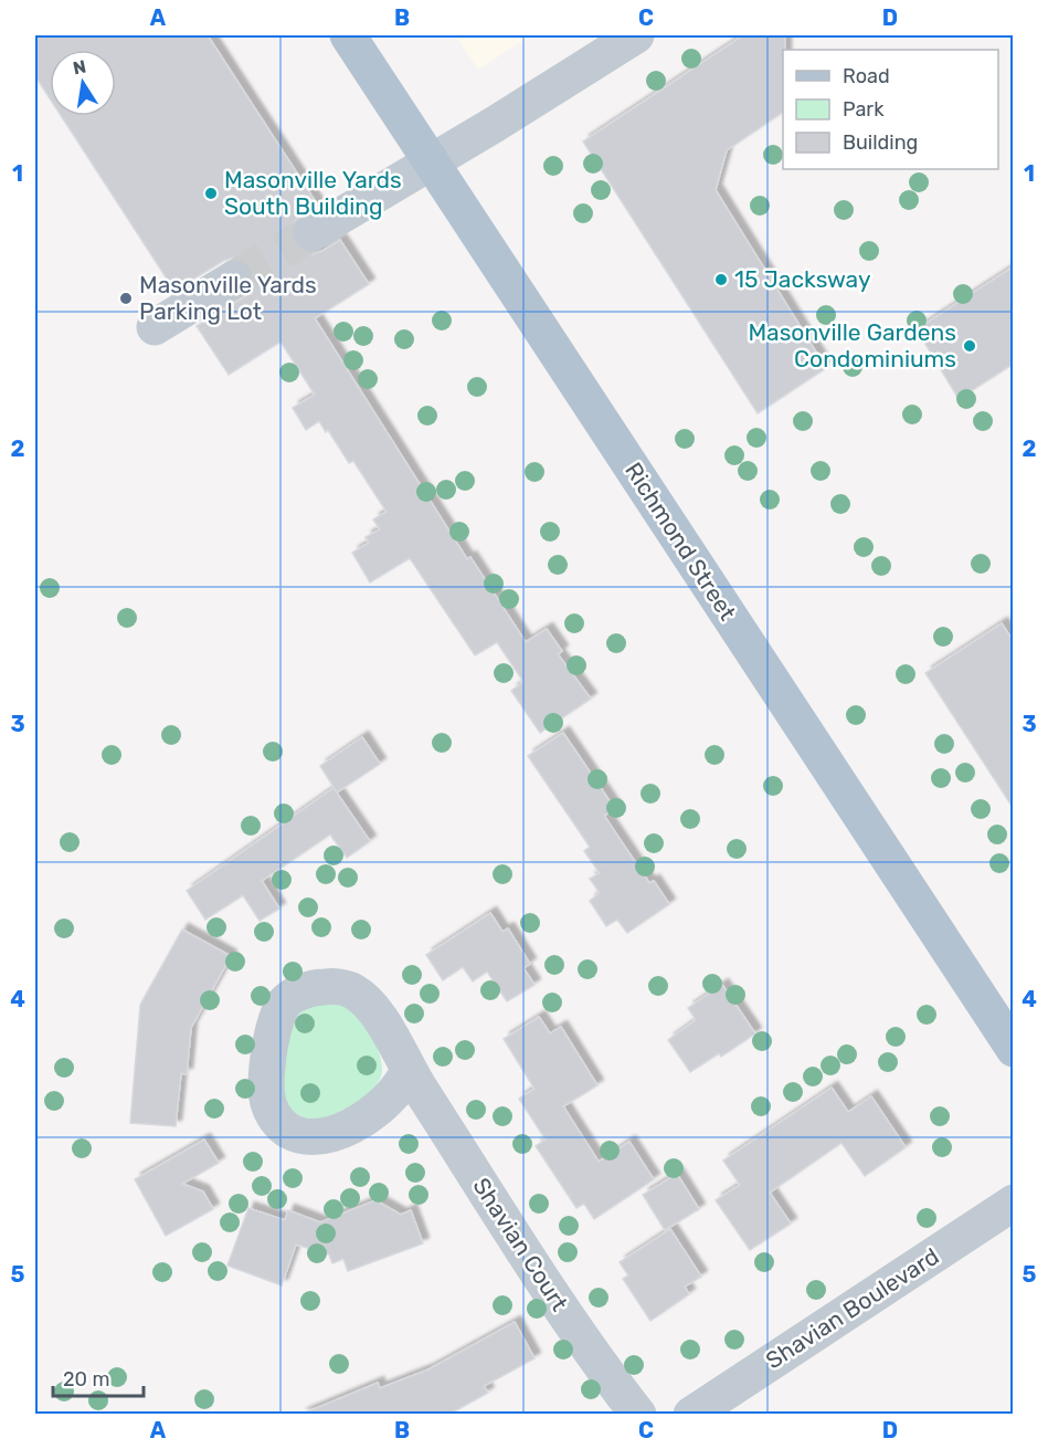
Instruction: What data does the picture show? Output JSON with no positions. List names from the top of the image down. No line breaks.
{"streets":{"main road":["Richmond Street"],"street":["Shavian Court","Shavian Boulevard"]},"places":["Masonville Yards South Building","15 Jacksway","Masonville Yards Parking Lot","Masonville Gardens Condominiums"],"legend":["Road","Park","Building"],"scale_bar":"20 m","north":"top","grid":{"columns":["A","B","C","D"],"rows":["1","2","3","4","5"]}}
